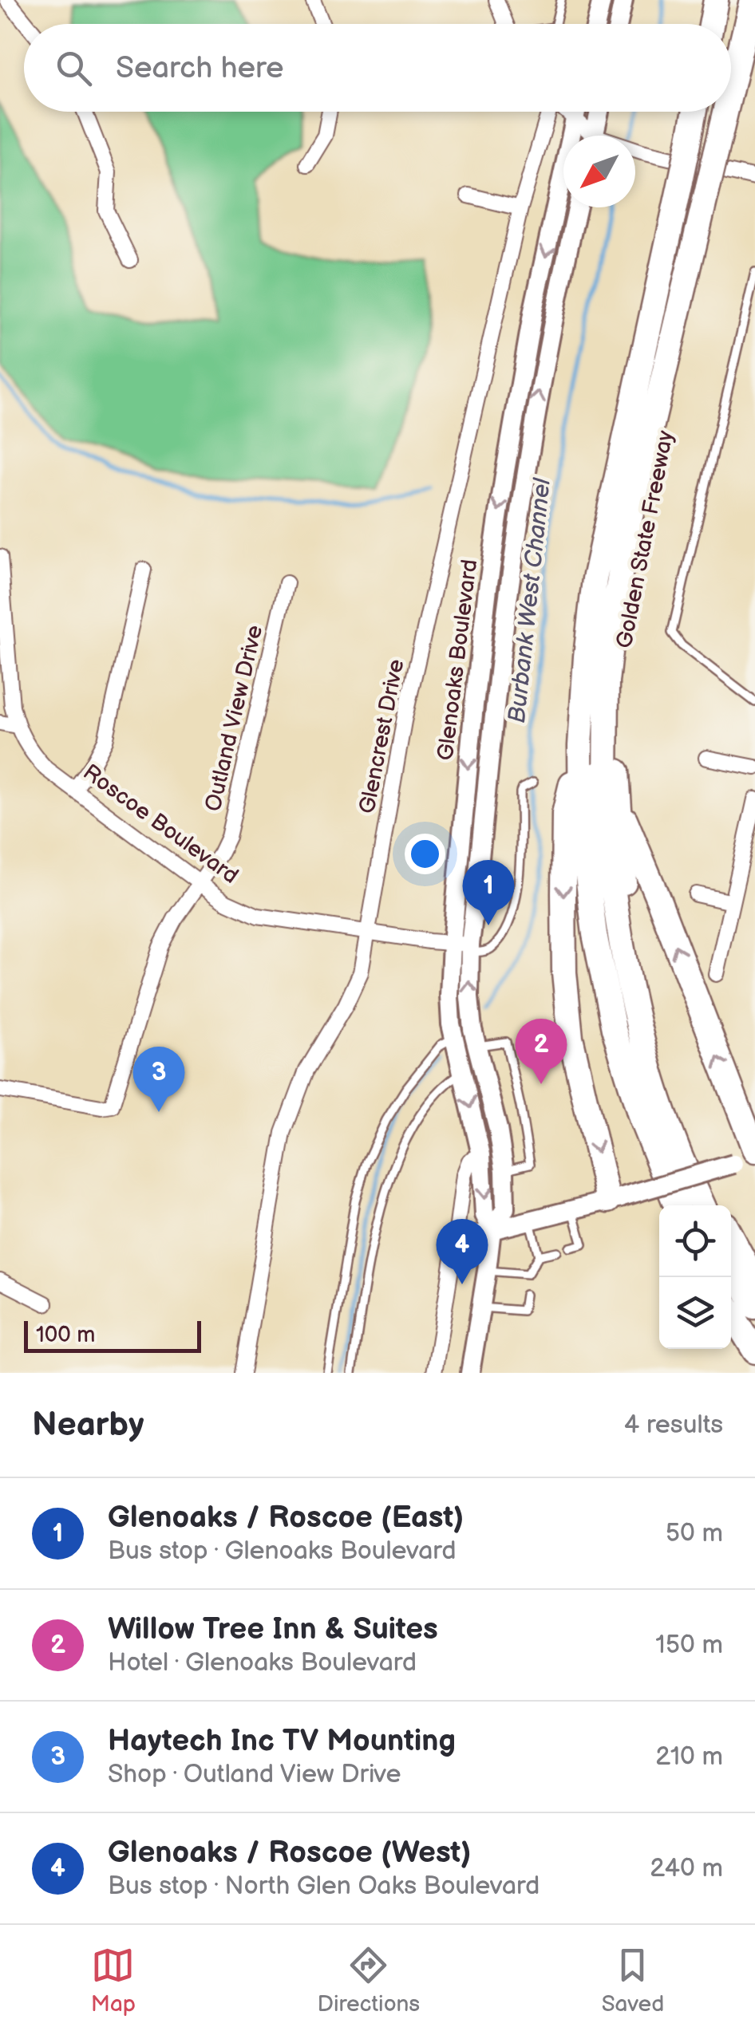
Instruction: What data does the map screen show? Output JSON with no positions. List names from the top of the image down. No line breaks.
{"streets":{"highway":["Golden State Freeway"],"main road":["Glenoaks Boulevard"],"street":["Outland View Drive","Glencrest Drive","Roscoe Boulevard"]},"crossings":[["Glenoaks Boulevard","Roscoe Boulevard"],["Outland View Drive","Roscoe Boulevard"],["Glencrest Drive","Roscoe Boulevard"]],"water":["Burbank West Channel"],"scale_bar":"100 m","north":"bottom left","page":{"search":"Search here","pins":["1","2","3","4"],"scale":"100 m","heading":["Nearby","4 results"],"list":[{"mark":"1","name":"Glenoaks / Roscoe (East)","note":"Bus stop · Glenoaks Boulevard","value":"50 m"},{"mark":"2","name":"Willow Tree Inn & Suites","note":"Hotel · Glenoaks Boulevard","value":"150 m"},{"mark":"3","name":"Haytech Inc TV Mounting","note":"Shop · Outland View Drive","value":"210 m"},{"mark":"4","name":"Glenoaks / Roscoe (West)","note":"Bus stop · North Glen Oaks Boulevard","value":"240 m"}],"nav":["Map","Directions","Saved"]}}
